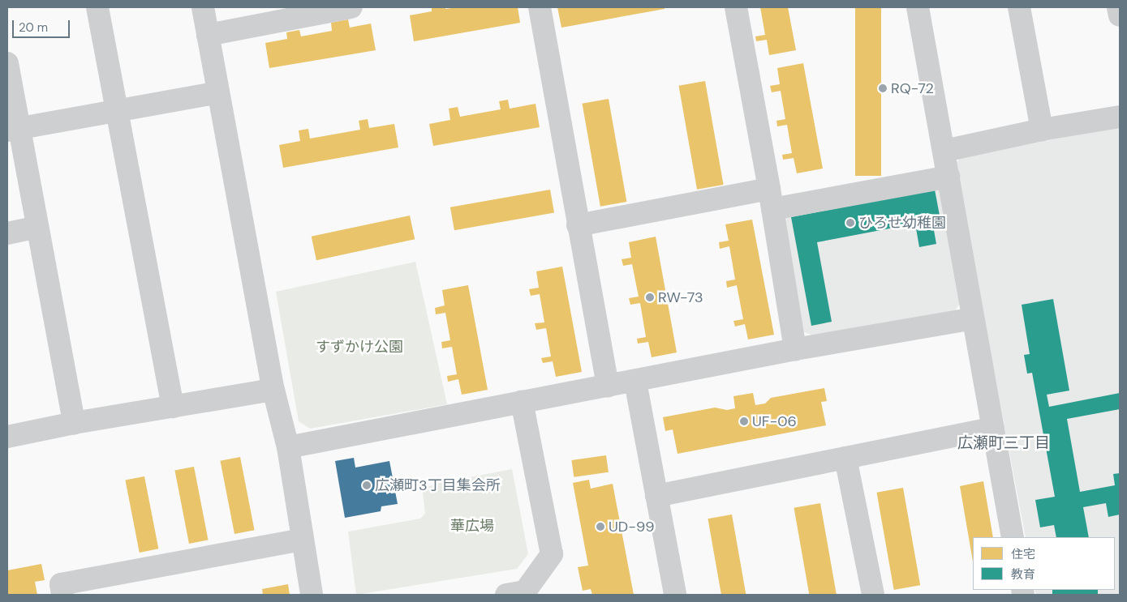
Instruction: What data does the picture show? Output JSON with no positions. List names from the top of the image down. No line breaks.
{"districts":["広瀬町三丁目"],"parks":["すずかけ公園","華広場"],"places":["RQ-72","ひろせ幼稚園","RW-73","UF-06","広瀬町3丁目集会所","UD-99"],"legend":["住宅","教育"],"scale_bar":"20 m"}
